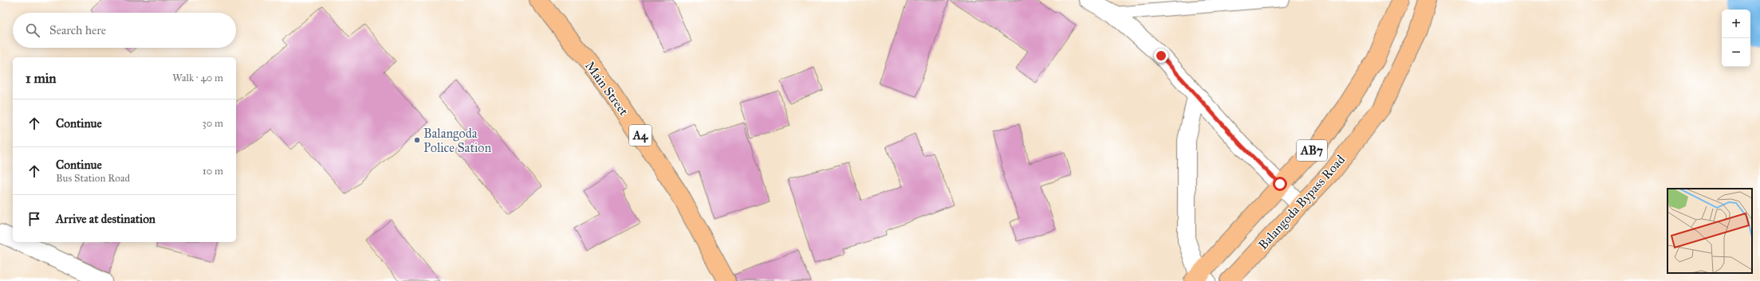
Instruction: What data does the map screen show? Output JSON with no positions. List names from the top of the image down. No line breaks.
{"streets":{"main road":["Main Street","A4","AB7","Balangoda Bypass Road"]},"places":["Balangoda Police Sation"],"page":{"map_buttons":["+","−"],"search":"Search here","heading":["1 min","Walk · 40 m"],"list":[["Continue","30 m"],["Continue","Bus Station Road","10 m"],"Arrive at destination"]}}
